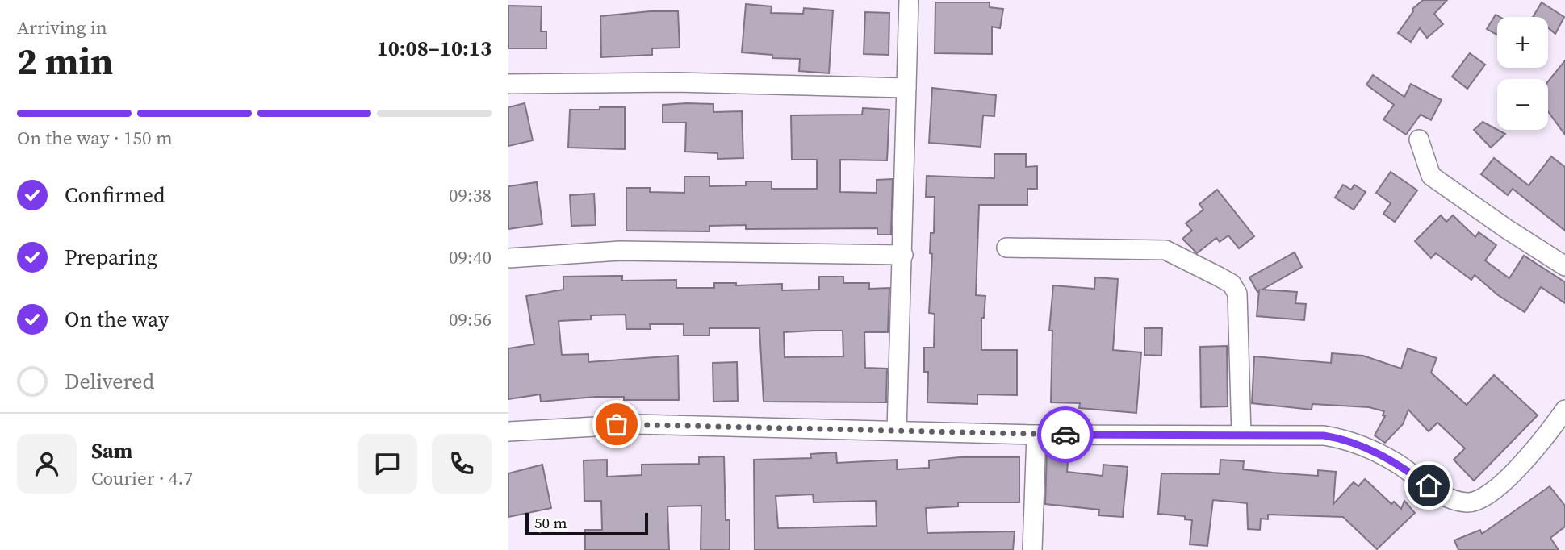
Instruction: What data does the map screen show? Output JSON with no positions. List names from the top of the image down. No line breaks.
{"scale_bar":"50 m","page":{"heading":["2 min","Arriving in","10:08–10:13"],"panel":["Sam","Courier · 4.7"],"map_buttons":["+","−"],"bar":"On the way · 150 m","list":[["Confirmed","09:38"],["Preparing","09:40"],["On the way","09:56"],"Delivered"],"scale":"50 m"}}
